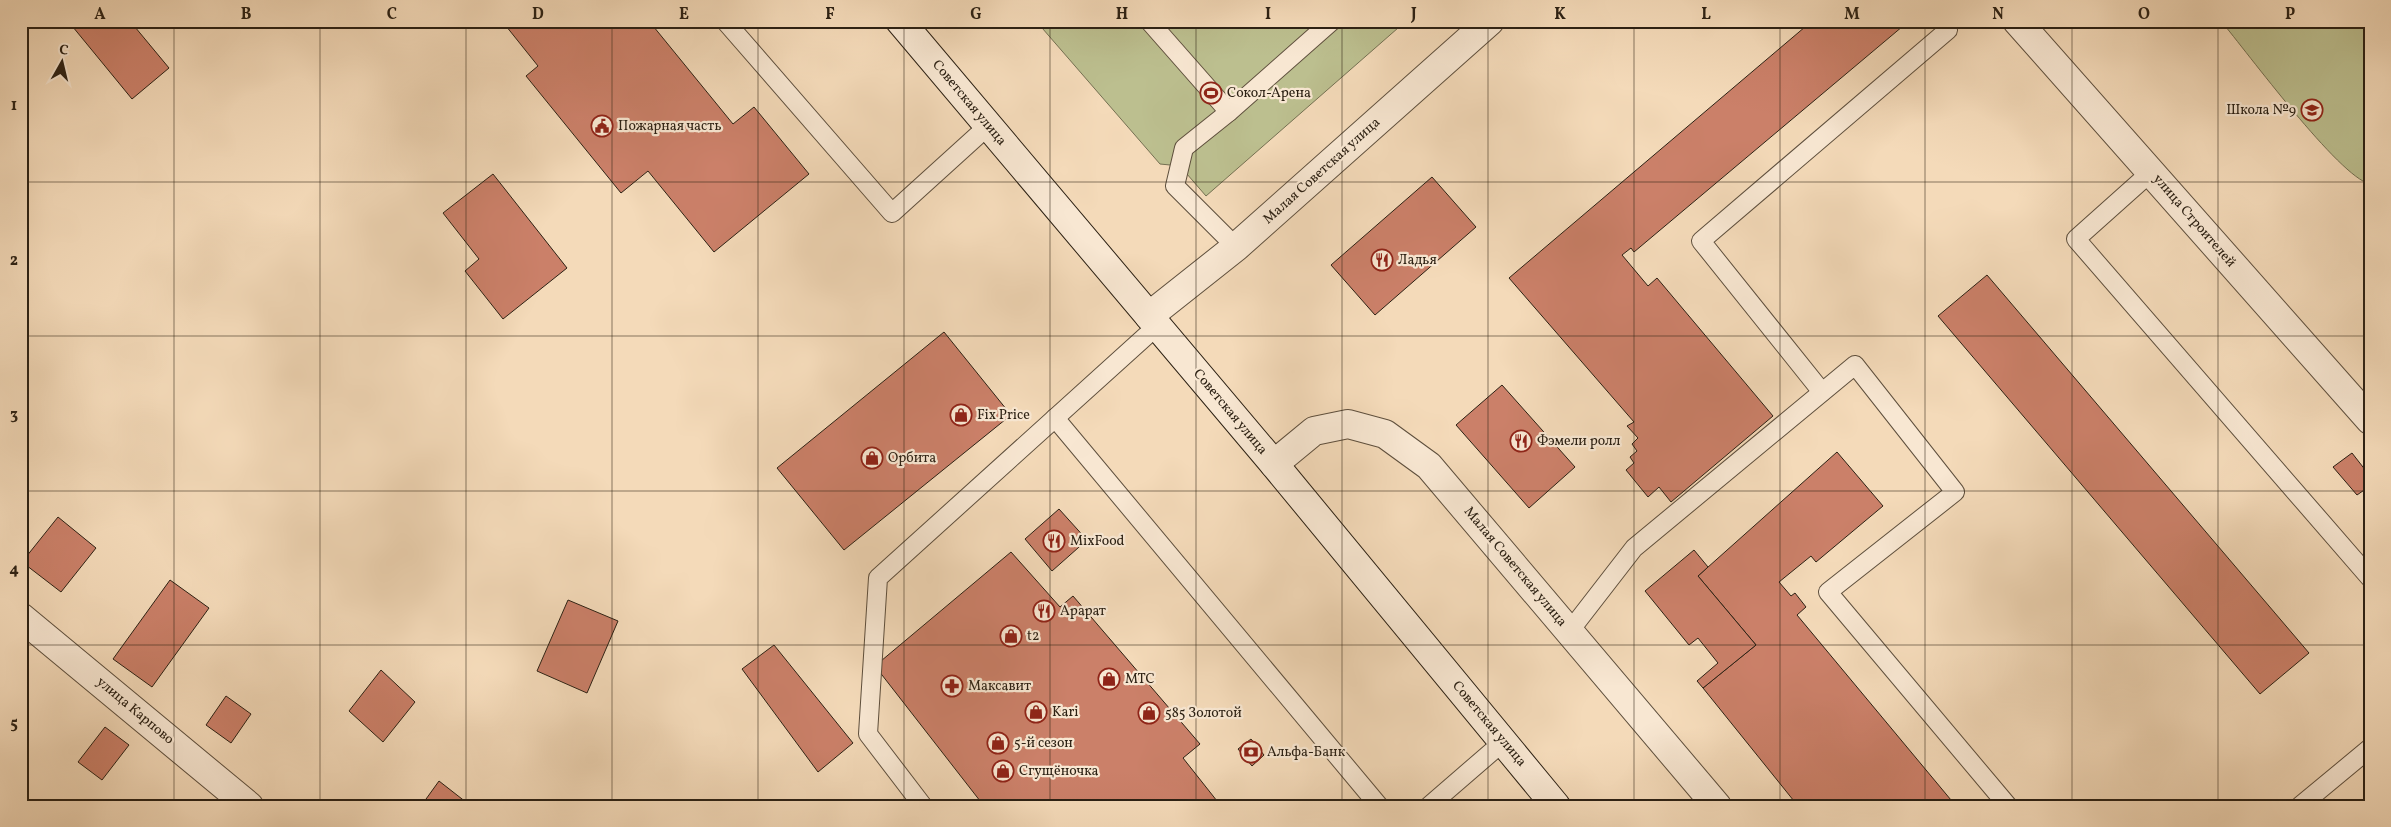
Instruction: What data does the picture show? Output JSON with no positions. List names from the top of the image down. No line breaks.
{"streets":{"street":["Советская улица","Малая Советская улица","улица Строителей","улица Карпово"]},"crossings":[["Советская улица","Малая Советская улица"]],"places":{"sports":["Сокол-Арена"],"school or university":["Школа №9"],"public building":["Пожарная часть"],"restaurant":["Ладья","Фэмели ролл","MixFood","Арарат"],"shop":["Fix Price","Орбита","t2","МТС","Kari","585 Золотой","5-й сезон","Сгущёночка"],"pharmacy":["Максавит"],"bank":["Альфа-Банк"]},"north":"top","grid":{"columns":["A","B","C","D","E","F","G","H","I","J","K","L","M","N","O","P"],"rows":["1","2","3","4","5"]}}
